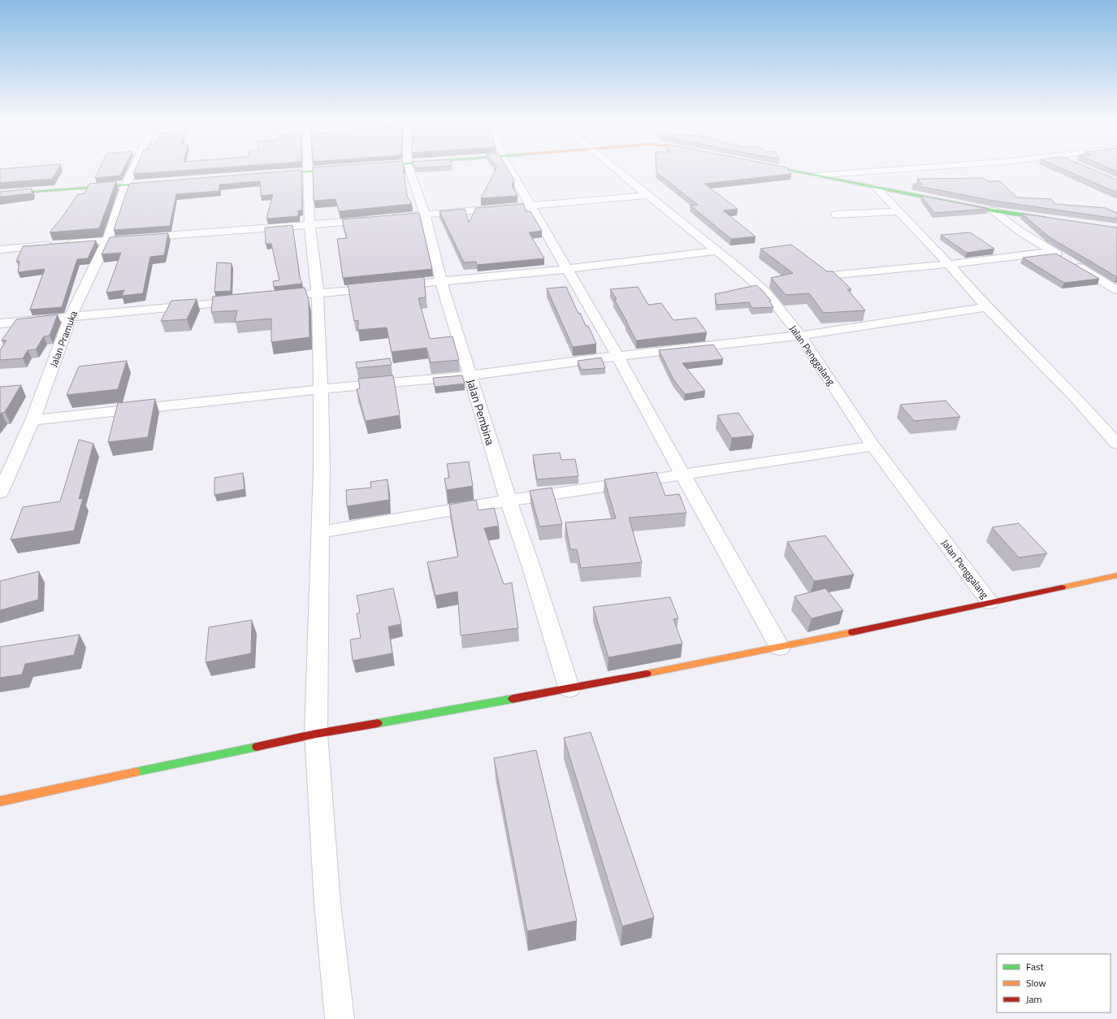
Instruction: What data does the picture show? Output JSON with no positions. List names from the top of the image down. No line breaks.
{"streets":{"street":["Jalan Pramuka","Jalan Penggalang","Jalan Pembina"]},"legend":["Fast","Slow","Jam"]}
